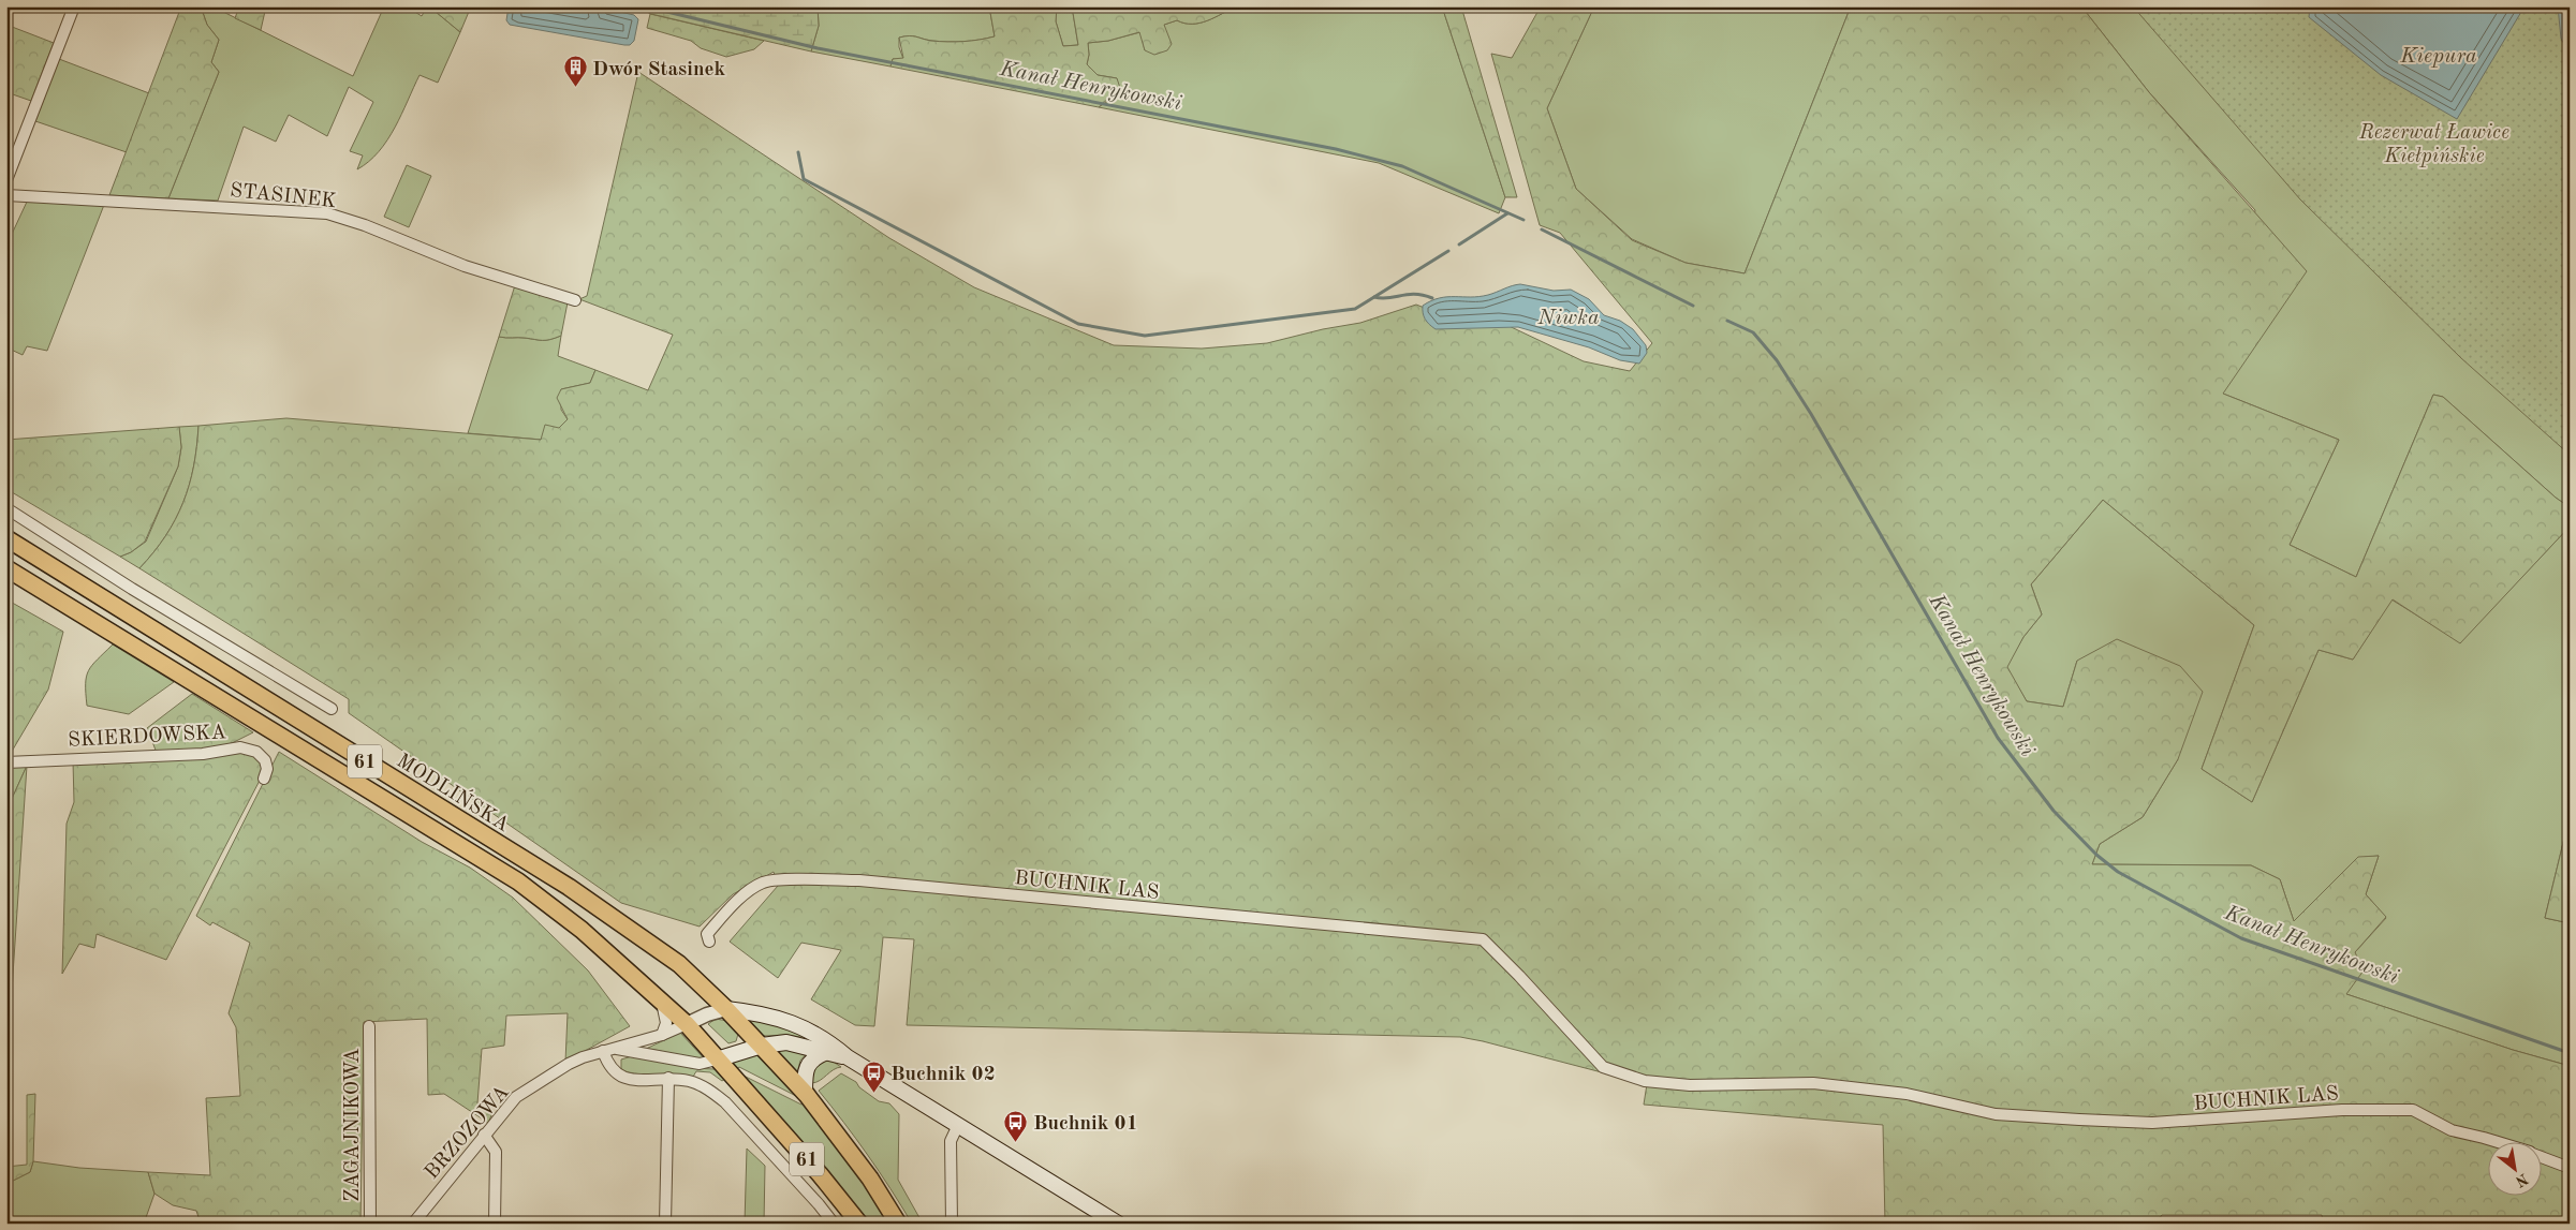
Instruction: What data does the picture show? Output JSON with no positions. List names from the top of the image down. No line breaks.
{"streets":{"main road":["61","MODLIŃSKA"],"street":["STASINEK","SKIERDOWSKA","BUCHNIK LAS","ZAGAJNIKOWA","BRZOZOWA"]},"crossings":[["61","MODLIŃSKA"],["61","BRZOZOWA"],["MODLIŃSKA","BRZOZOWA"]],"water":["Kiepura","Kanał Henrykowski","Niwka"],"parks":["Rezerwat Ławice Kiełpińskie"],"places":{"building":["Dwór Stasinek"],"bus stop":["Buchnik 02","Buchnik 01"]},"north":"bottom right"}
